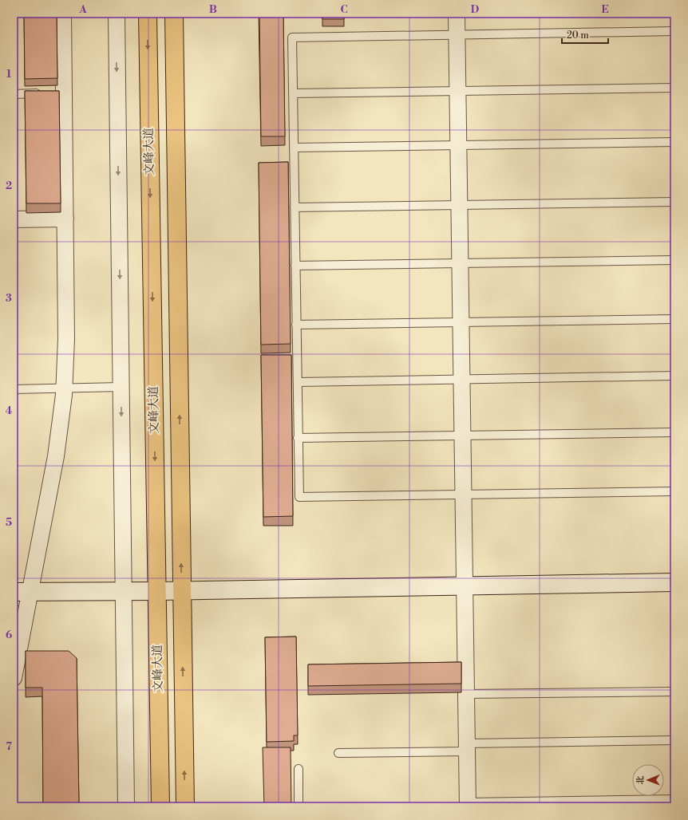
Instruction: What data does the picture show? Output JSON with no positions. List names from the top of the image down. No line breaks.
{"streets":{"main road":["文峰大道"]},"scale_bar":"20 m","north":"left","grid":{"columns":["A","B","C","D","E"],"rows":["1","2","3","4","5","6","7"]}}
